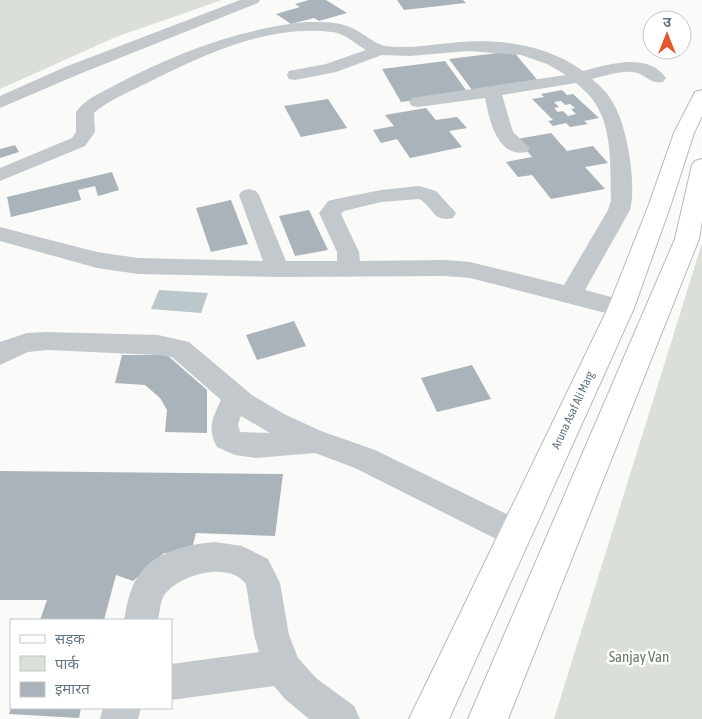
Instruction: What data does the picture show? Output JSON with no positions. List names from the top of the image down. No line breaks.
{"streets":{"main road":["Aruna Asaf Ali Marg"]},"parks":["Sanjay Van"],"legend":["सड़क","पार्क","इमारत"],"north":"top"}
